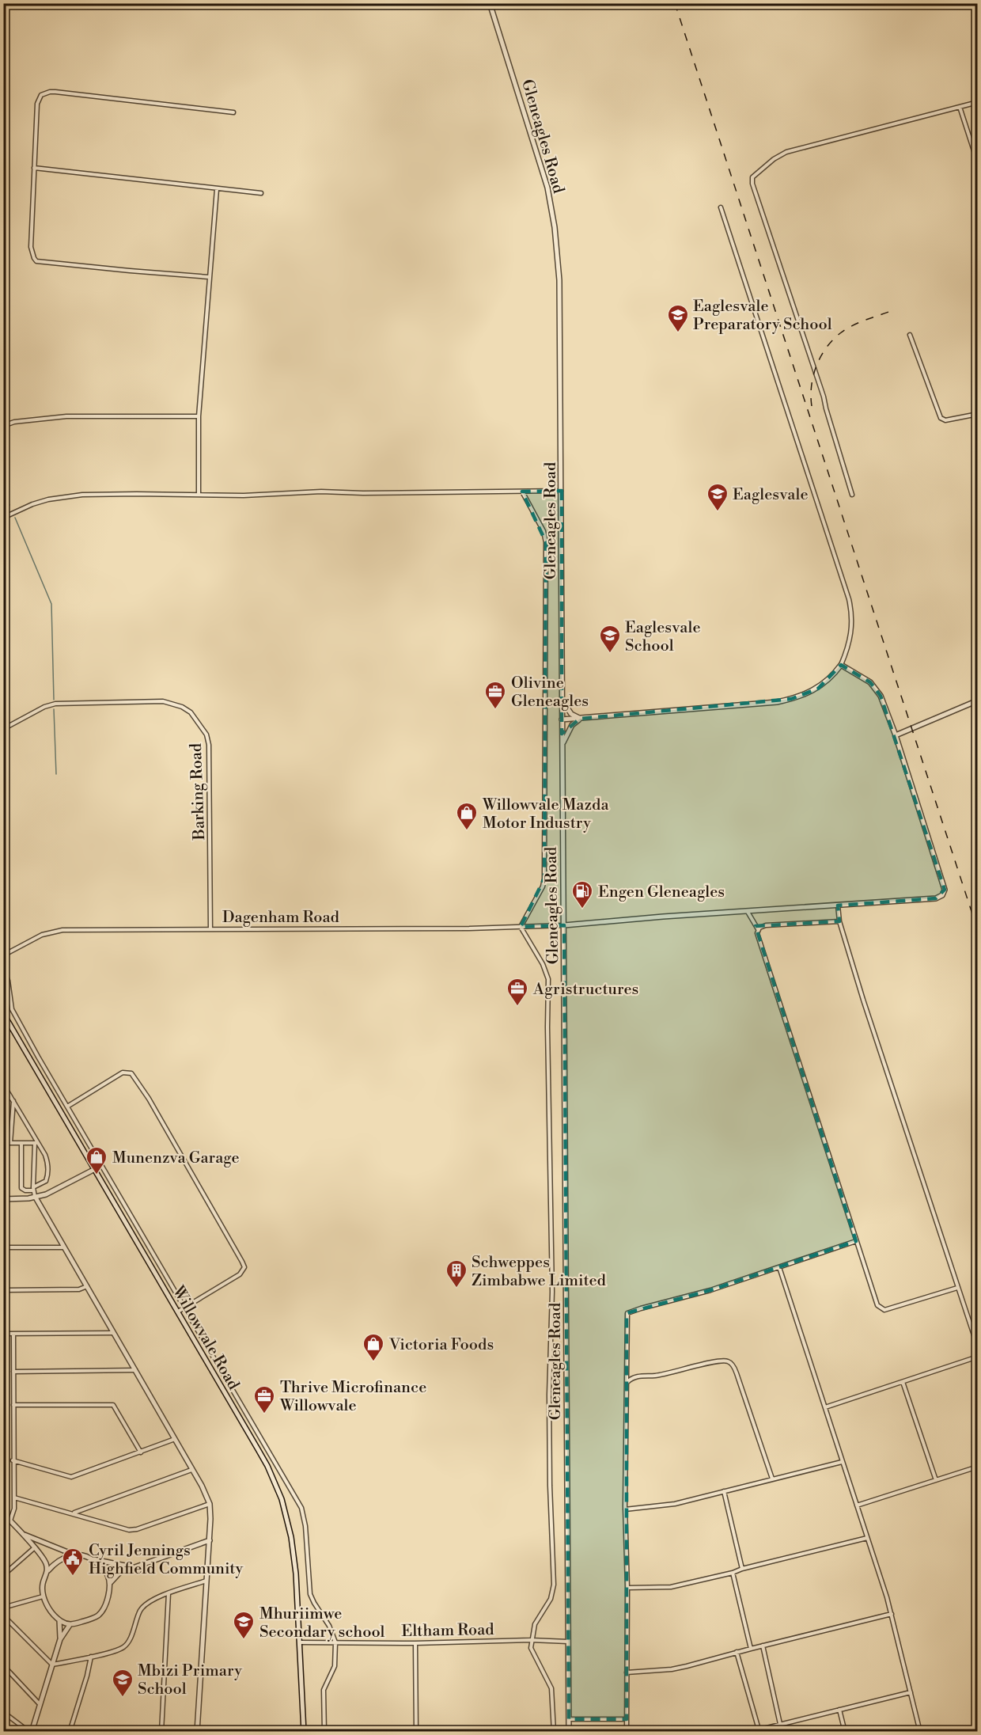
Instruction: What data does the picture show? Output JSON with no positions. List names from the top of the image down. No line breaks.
{"streets":{"street":["Gleneagles Road","Barking Road","Dagenham Road","Willowvale Road","Eltham Road"]},"crossings":[["Gleneagles Road","Dagenham Road"],["Gleneagles Road","Eltham Road"],["Barking Road","Dagenham Road"],["Willowvale Road","Eltham Road"]],"places":{"school or university":["Eaglesvale Preparatory School","Eaglesvale","Eaglesvale School","Mhuriimwe Secondary school","Mbizi Primary School"],"office":["Olivine Gleneagles","Agristructures","Thrive Microfinance Willowvale"],"shop":["Willowvale Mazda Motor Industry","Munenzva Garage","Victoria Foods"],"fuel station":["Engen Gleneagles"],"building":["Schweppes Zimbabwe Limited"],"public building":["Cyril Jennings Highfield Community"]}}
